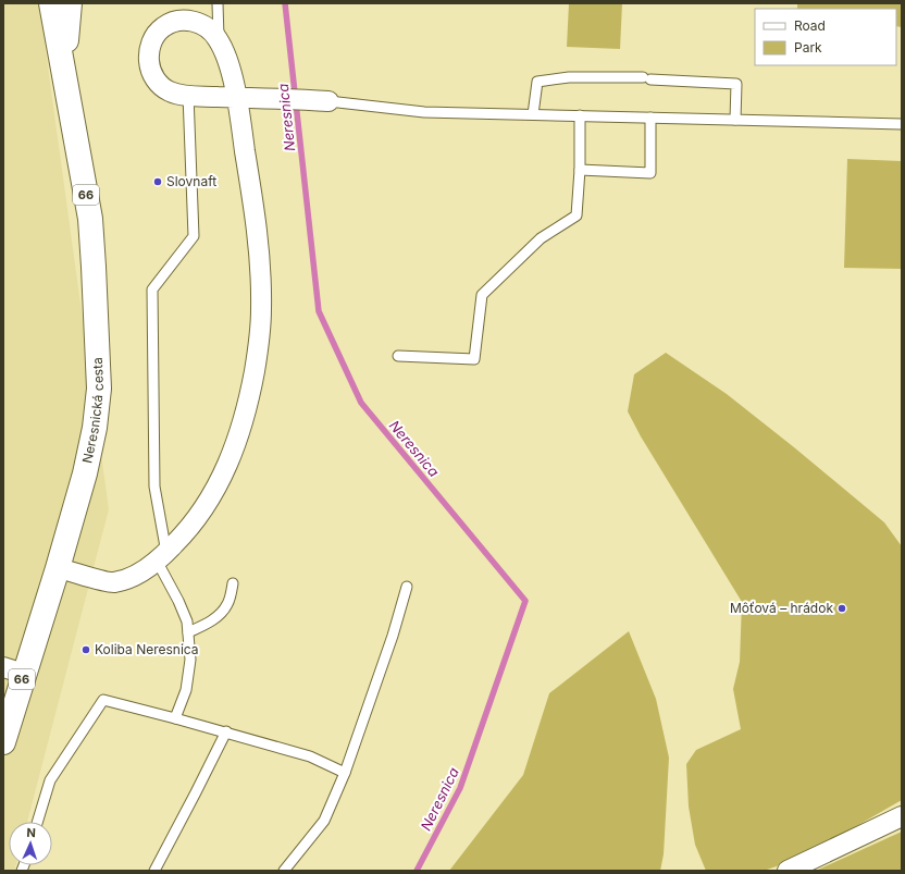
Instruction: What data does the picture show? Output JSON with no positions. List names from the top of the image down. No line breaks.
{"streets":{"main road":["66","Neresnická cesta"]},"crossings":[["66","Neresnická cesta"]],"water":["Neresnica"],"places":["Slovnaft","Môťová – hrádok","Koliba Neresnica"],"legend":["Road","Park"],"north":"top"}
